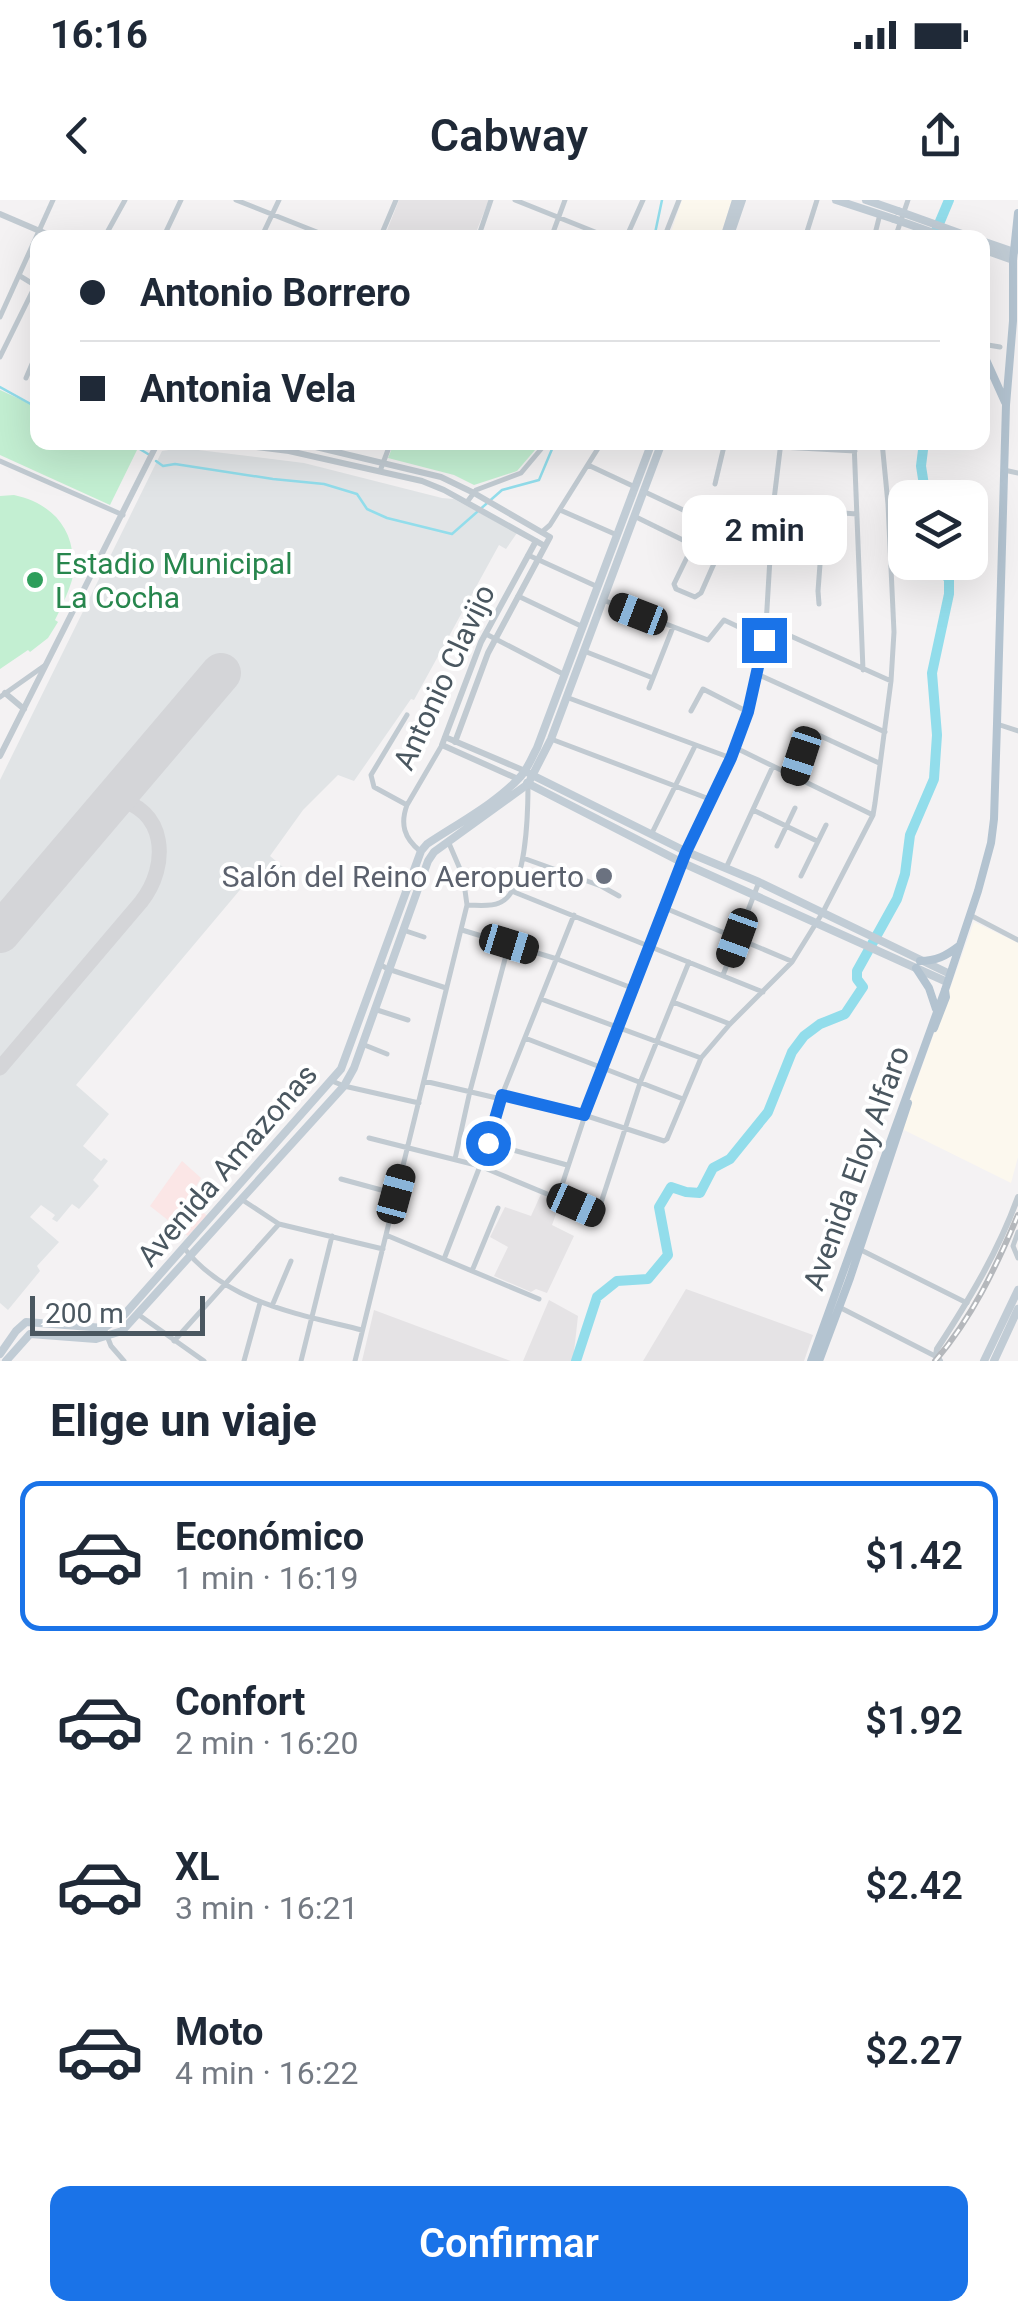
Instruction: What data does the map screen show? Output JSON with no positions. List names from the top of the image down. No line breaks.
{"streets":{"main road":["Avenida Amazonas","Avenida Eloy Alfaro"],"street":["Antonio Clavijo"]},"crossings":[["Antonio Clavijo","Avenida Amazonas"]],"places":["Estadio Municipal La Cocha","Salón del Reino Aeropuerto"],"scale_bar":"200 m","page":{"status":"16:16","header":"Cabway","banner":["Antonio Borrero","Antonia Vela"],"bubble":"2 min","scale":"200 m","heading":"Elige un viaje","list":[{"name":"Económico","note":"1 min · 16:19","value":"$1.42"},{"name":"Confort","note":"2 min · 16:20","value":"$1.92"},{"name":"XL","note":"3 min · 16:21","value":"$2.42"},{"name":"Moto","note":"4 min · 16:22","value":"$2.27"}],"buttons":"Confirmar"}}
